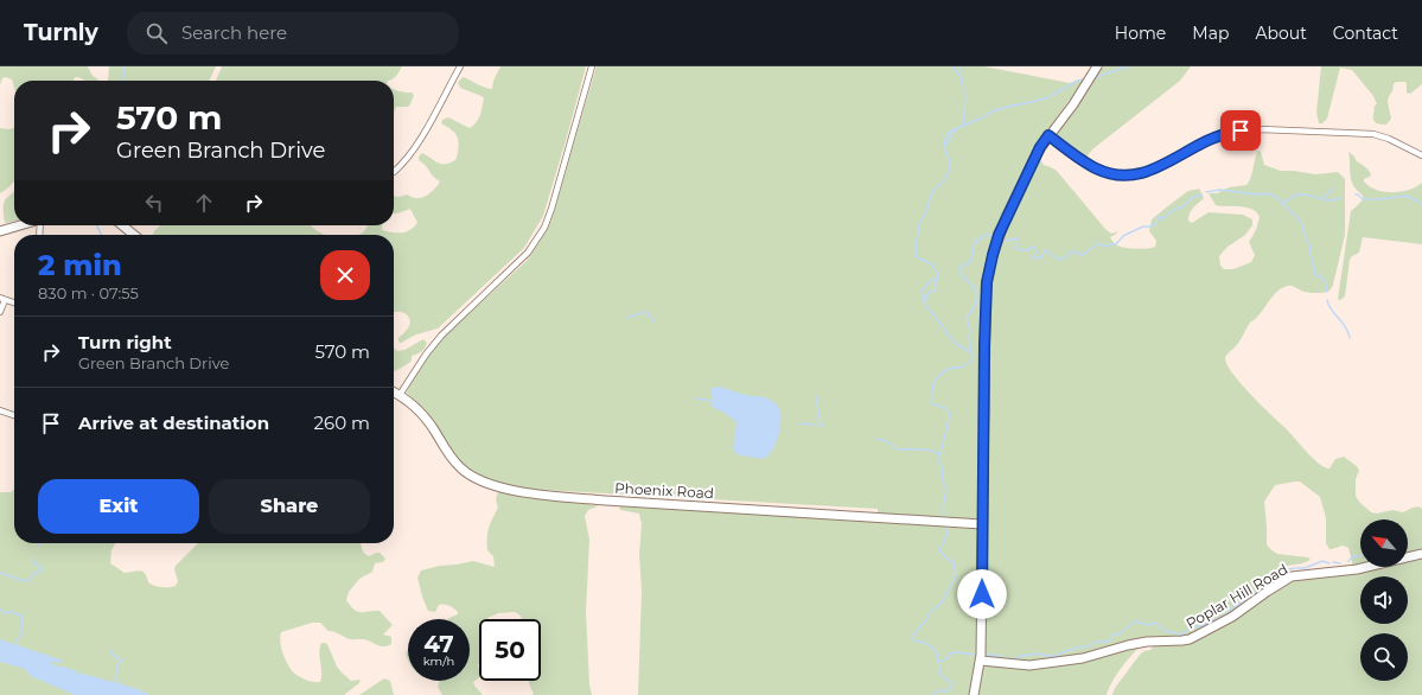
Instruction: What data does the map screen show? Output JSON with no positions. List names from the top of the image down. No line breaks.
{"streets":{"street":["Phoenix Road","Poplar Hill Road"]},"north":"top left","page":{"header":"Turnly","search":"Search here","nav":["Home","Map","About","Contact"],"turn":["570 m","Green Branch Drive"],"heading":["2 min","830 m · 07:55"],"list":[{"name":"Turn right","note":"Green Branch Drive","value":"570 m"},{"name":"Arrive at destination","value":"260 m"}],"buttons":["Exit","Share"],"speed":"47 km/h","limit":"50"}}
